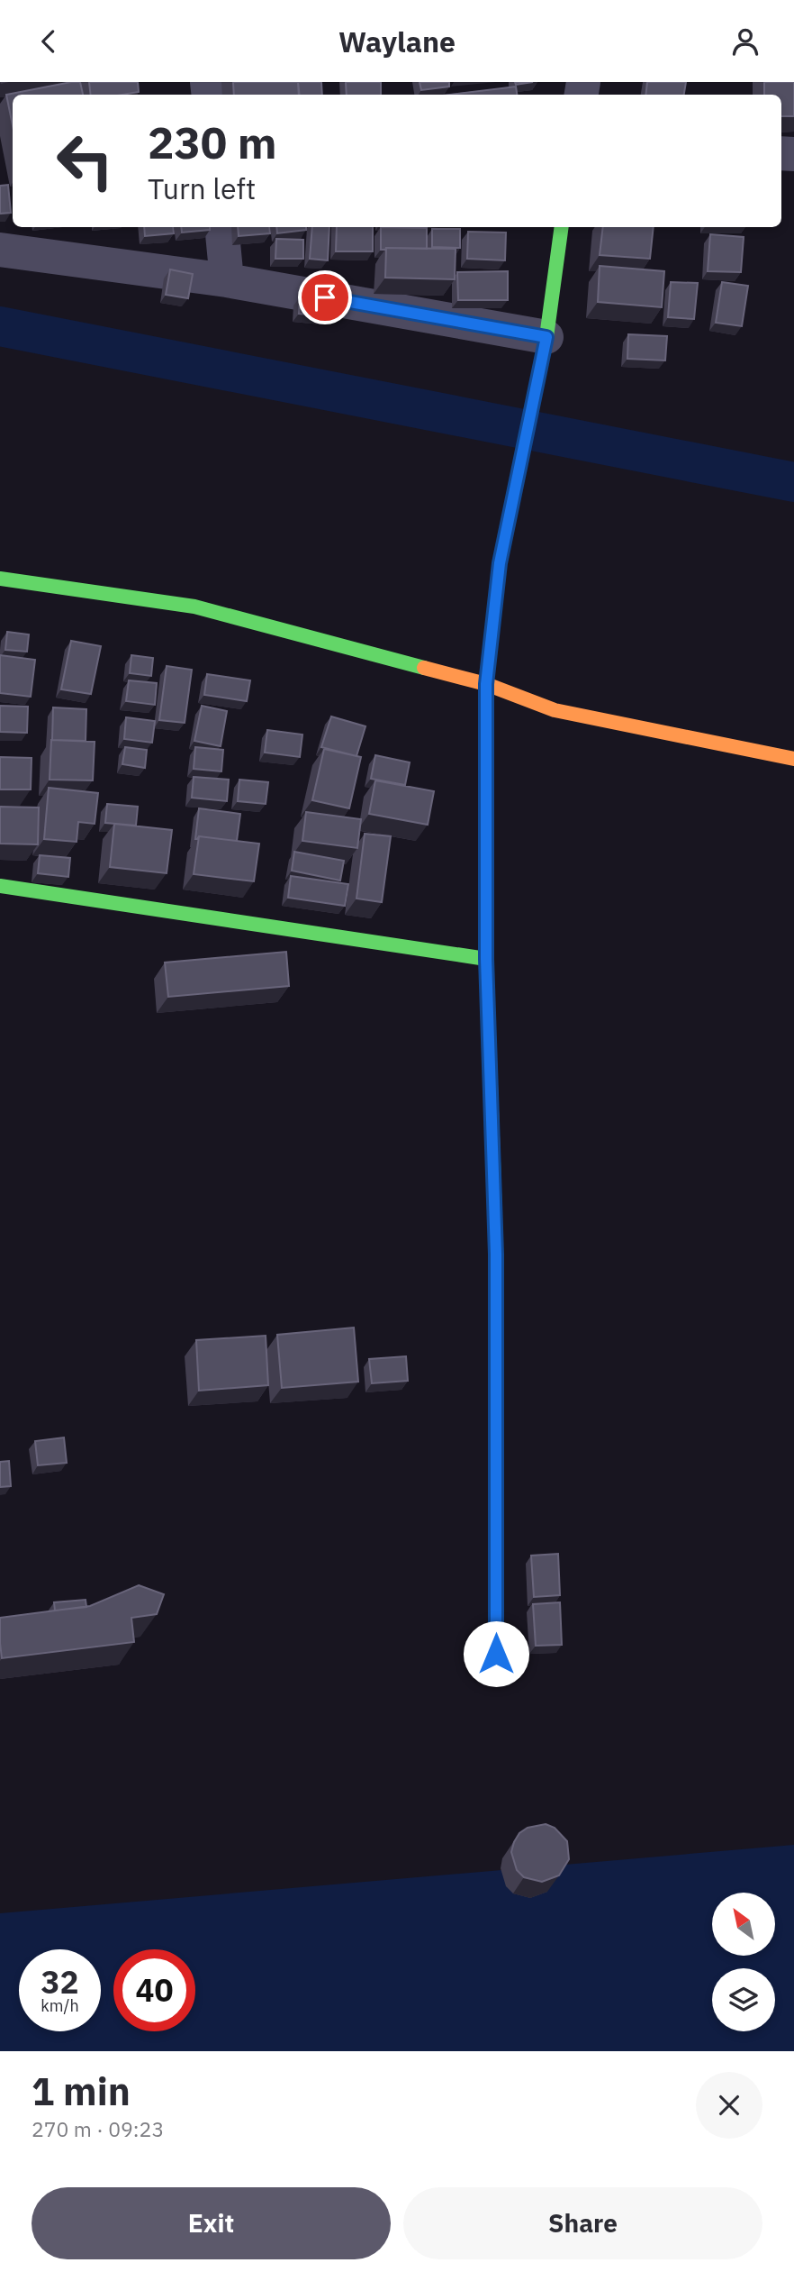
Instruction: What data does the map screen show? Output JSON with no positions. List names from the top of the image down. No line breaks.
{"north":"top left","page":{"header":"Waylane","turn":["230 m","Turn left"],"speed":"32 km/h","limit":"40","heading":["1 min","270 m · 09:23"],"buttons":["Exit","Share"]}}
